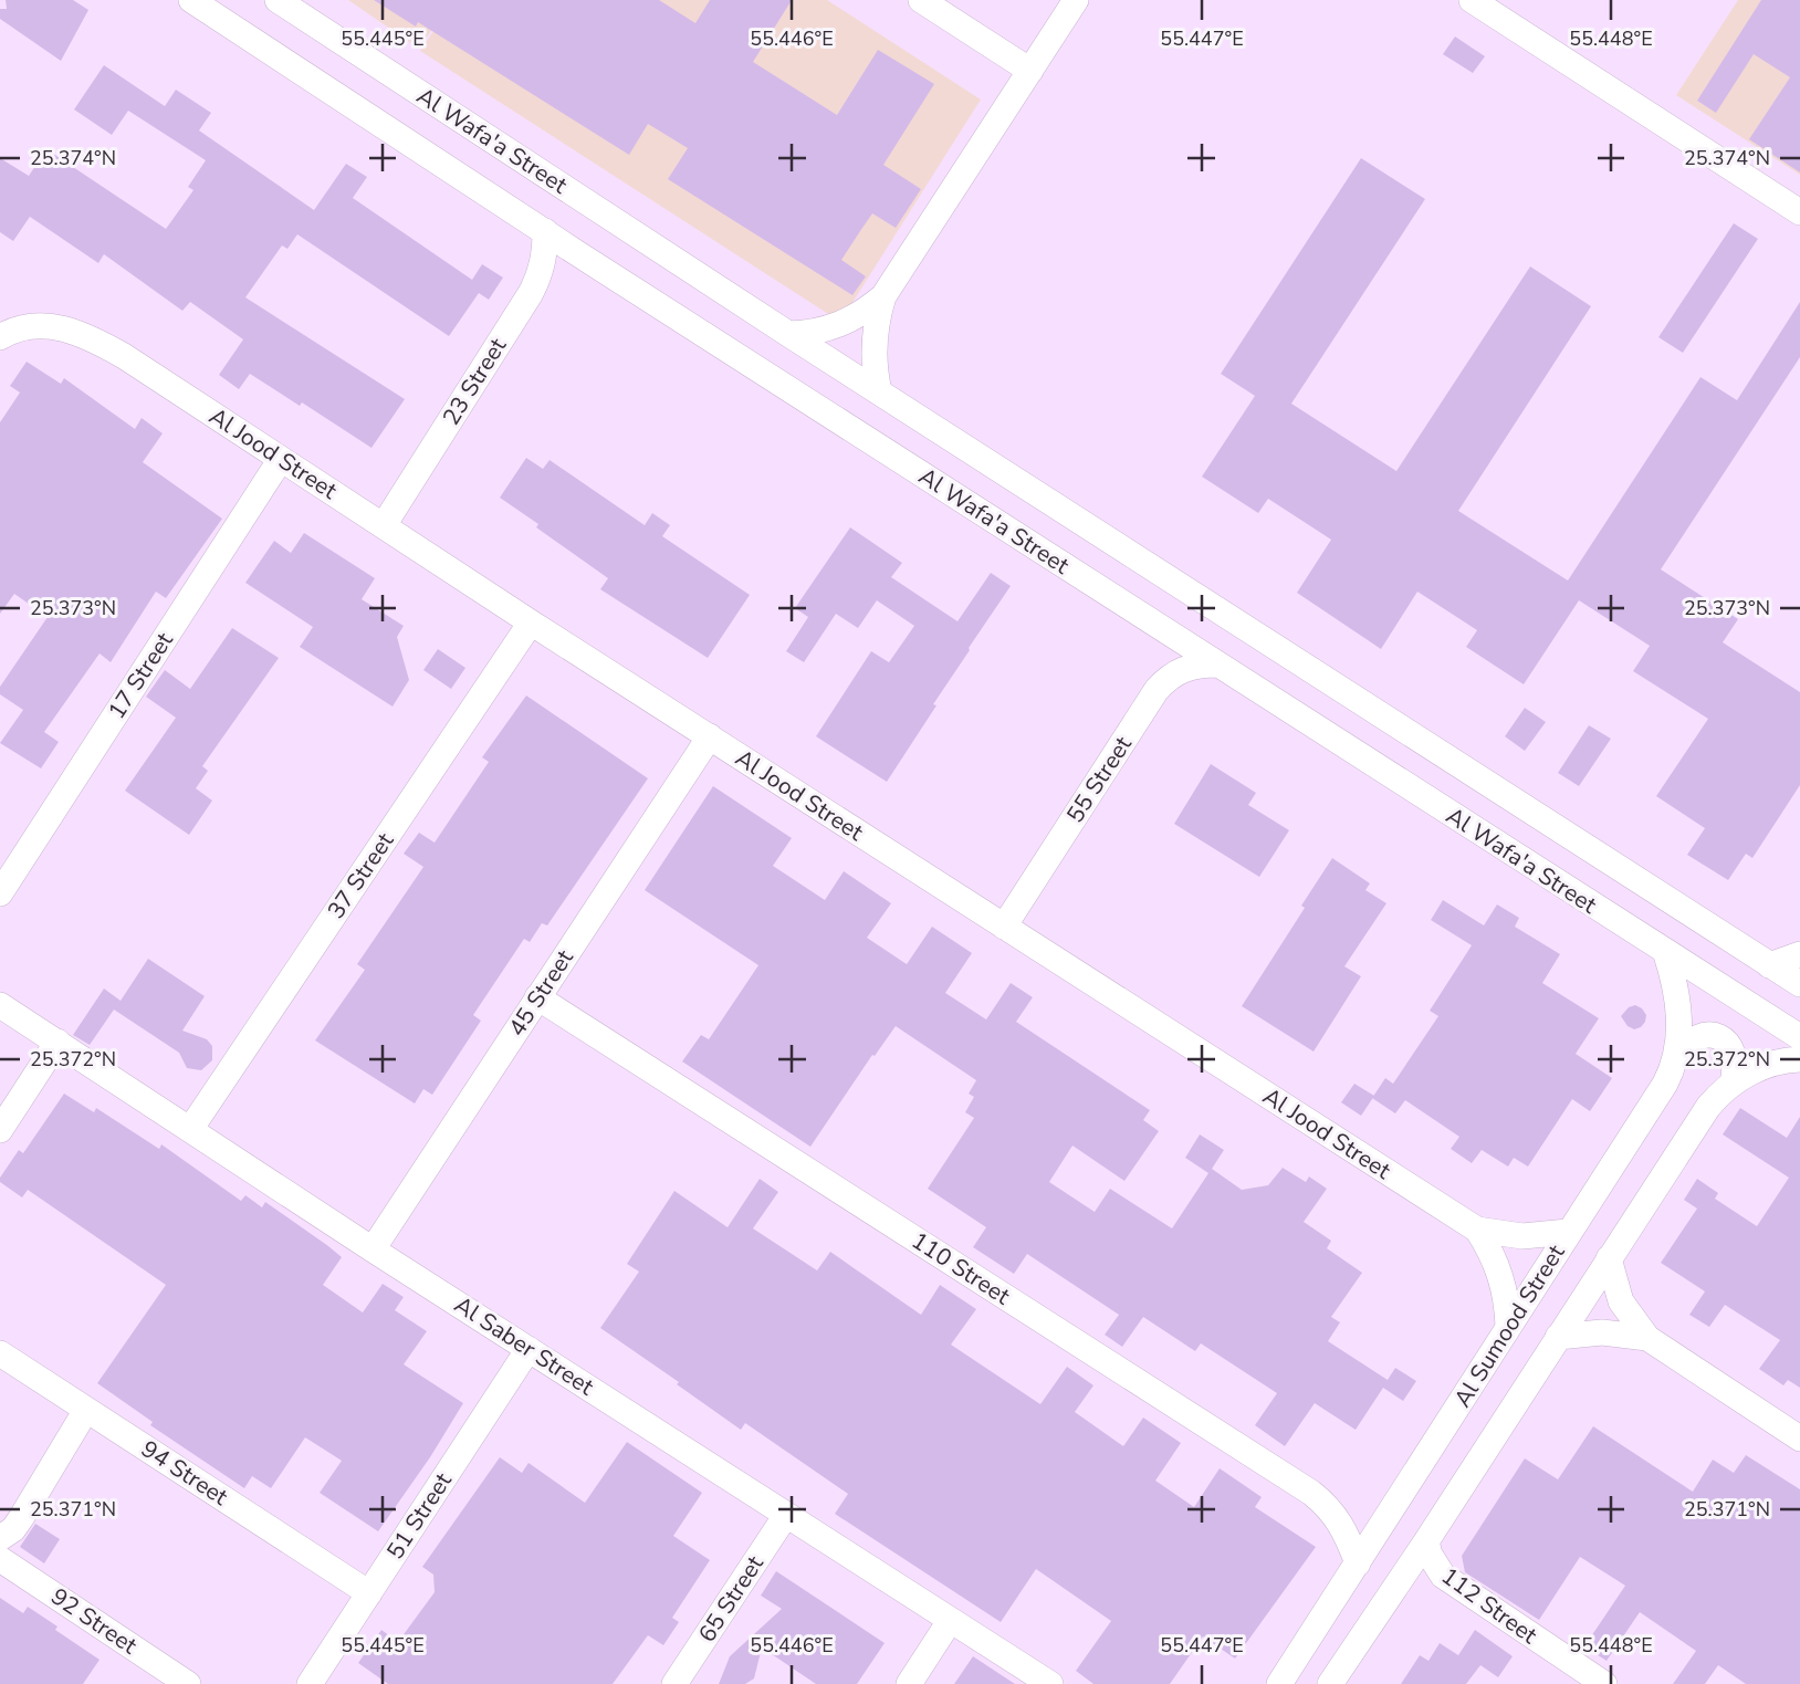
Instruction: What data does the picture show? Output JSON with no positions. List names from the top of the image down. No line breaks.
{"streets":{"street":["Al Wafa'a Street","23 Street","Al Jood Street","17 Street","55 Street","37 Street","45 Street","110 Street","Al Sumood Street","Al Saber Street","94 Street","51 Street","65 Street","112 Street","92 Street"]},"crossings":[["Al Wafa'a Street","23 Street"],["Al Wafa'a Street","55 Street"],["Al Wafa'a Street","Al Sumood Street"],["23 Street","Al Jood Street"],["Al Jood Street","17 Street"],["Al Jood Street","55 Street"],["Al Jood Street","37 Street"],["Al Jood Street","45 Street"],["Al Jood Street","Al Sumood Street"],["37 Street","Al Saber Street"],["45 Street","110 Street"],["45 Street","Al Saber Street"],["110 Street","Al Sumood Street"],["Al Sumood Street","112 Street"],["Al Saber Street","51 Street"],["Al Saber Street","65 Street"],["94 Street","51 Street"]],"coordinates":["55.445°E","55.446°E","55.447°E","55.448°E","25.374°N","25.373°N","25.372°N","25.371°N"]}
